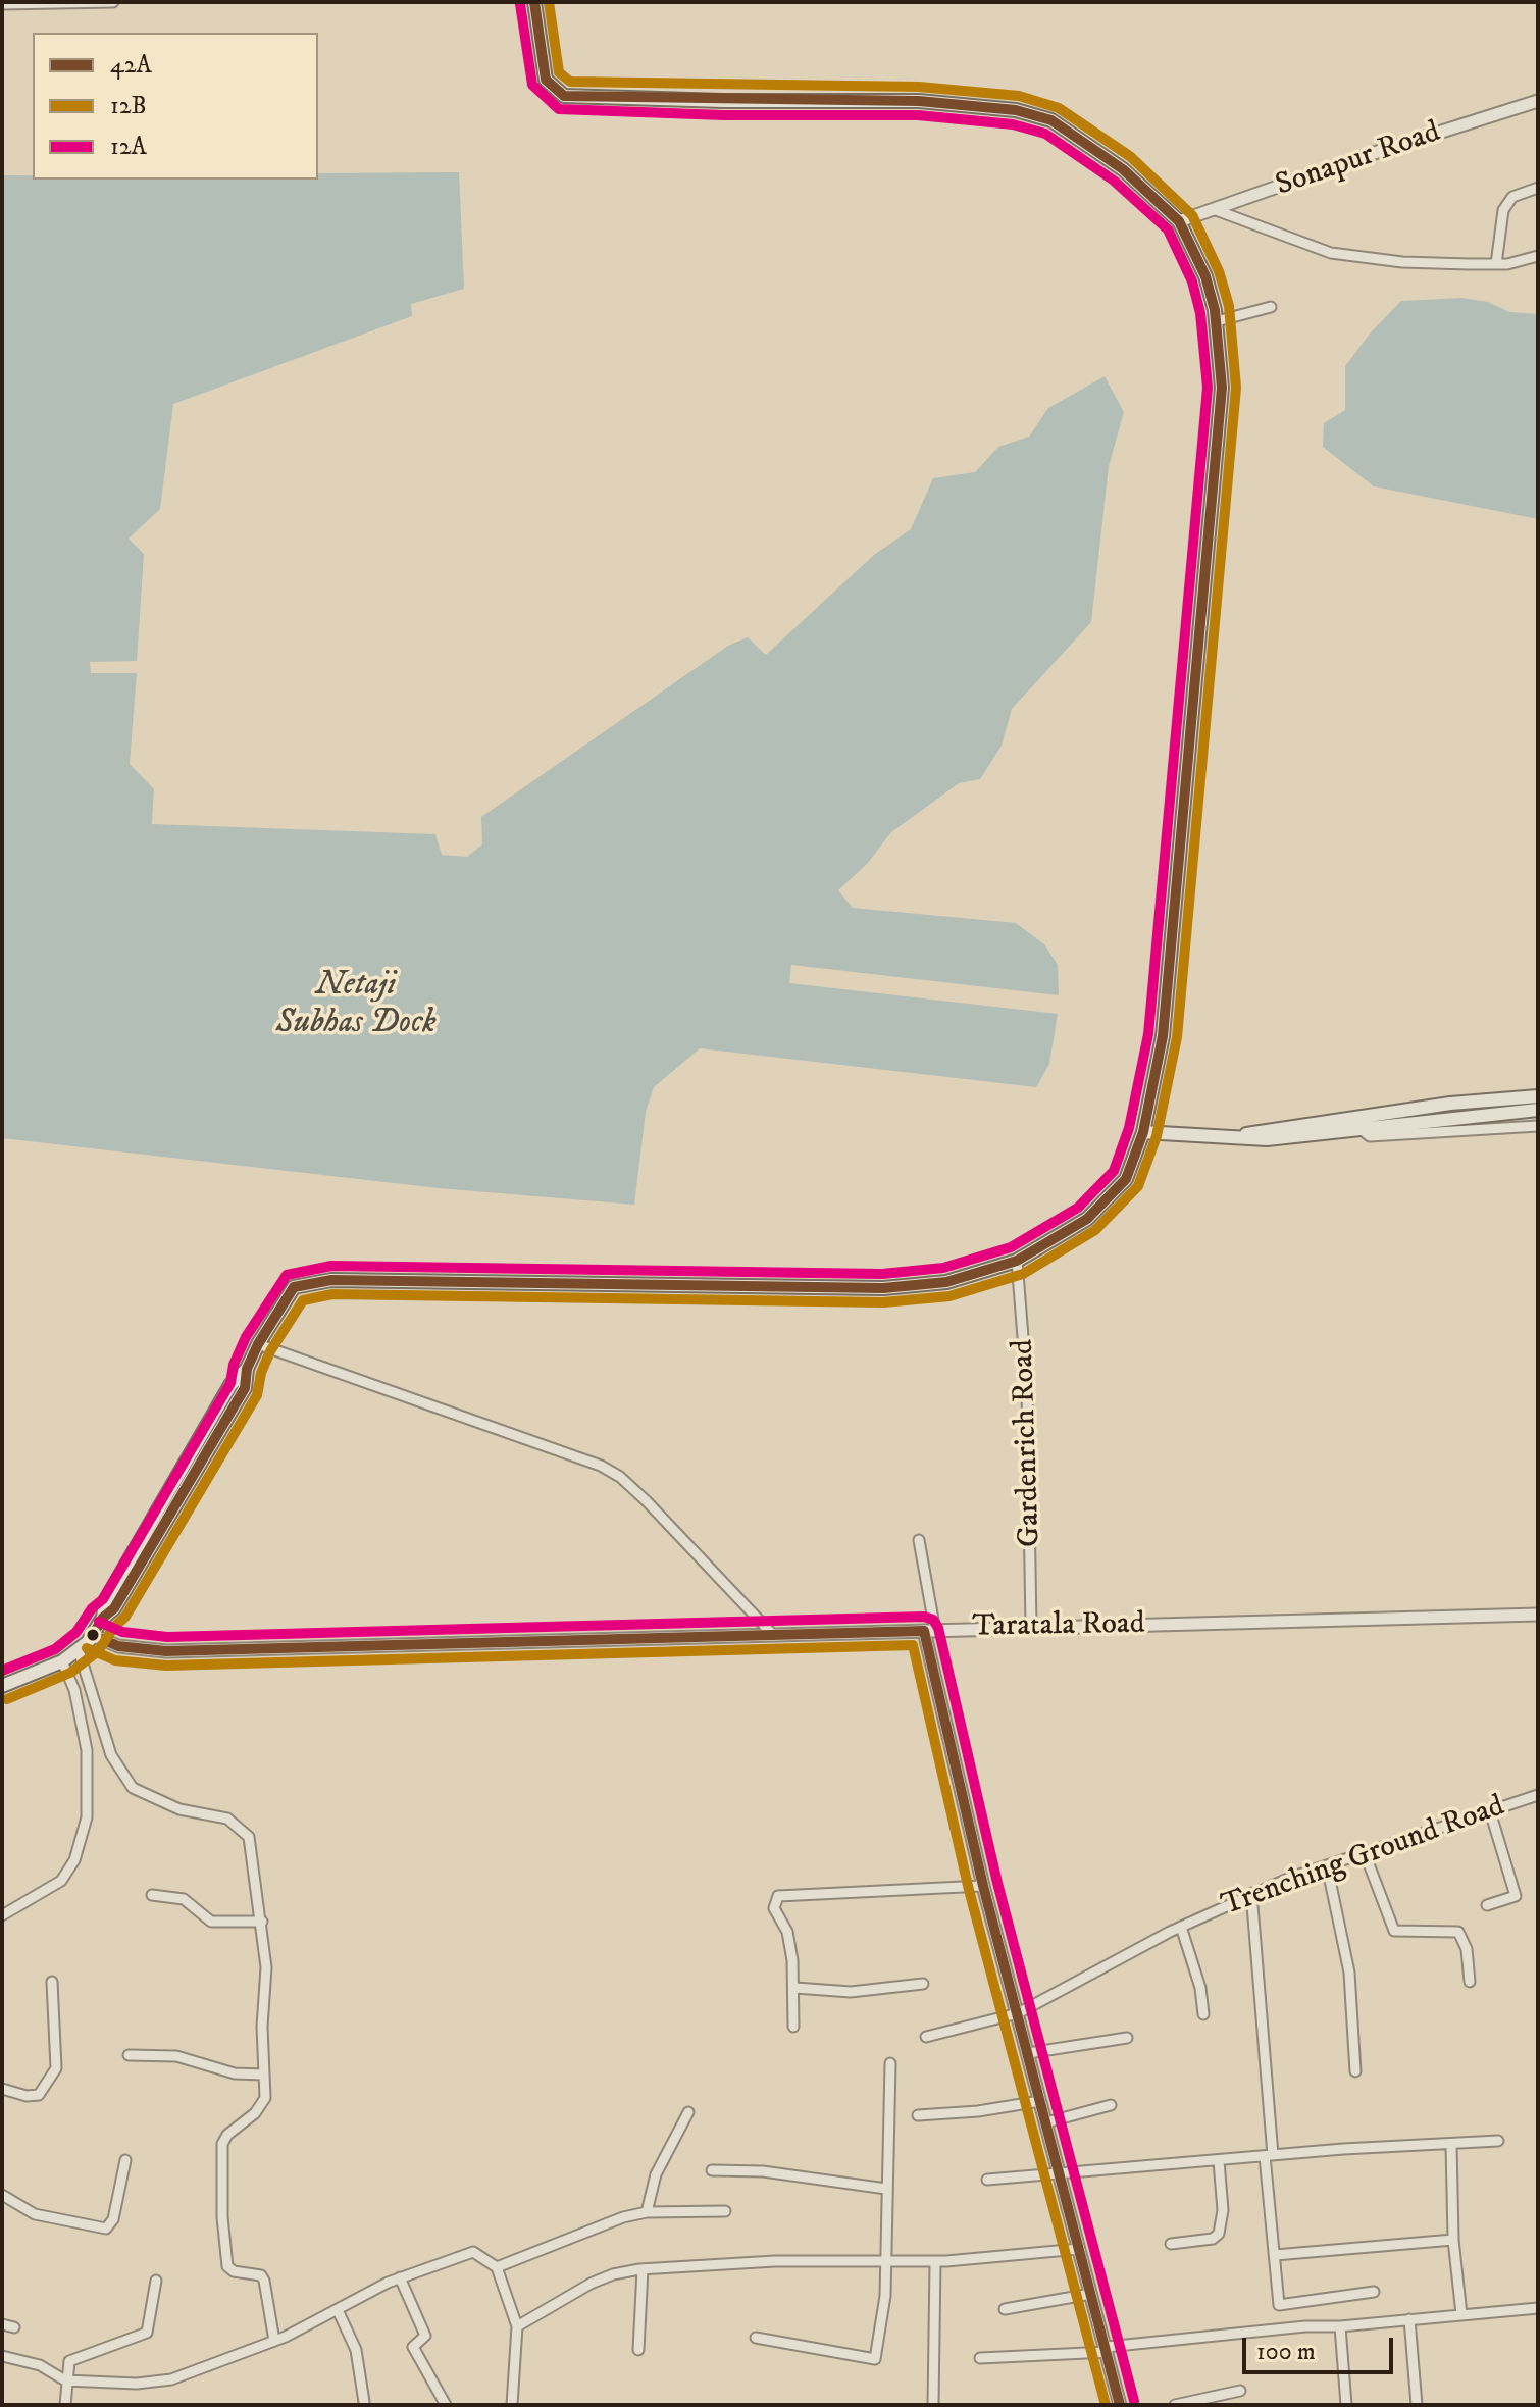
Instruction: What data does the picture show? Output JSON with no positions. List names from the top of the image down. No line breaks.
{"streets":{"street":["Sonapur Road","Gardenrich Road","Taratala Road","Trenching Ground Road"]},"crossings":[["Gardenrich Road","Taratala Road"]],"water":["Netaji Subhas Dock"],"lines":["transit line 42A","transit line 12B","transit line 12A"],"legend":["42A","12B","12A"],"scale_bar":"100 m"}
